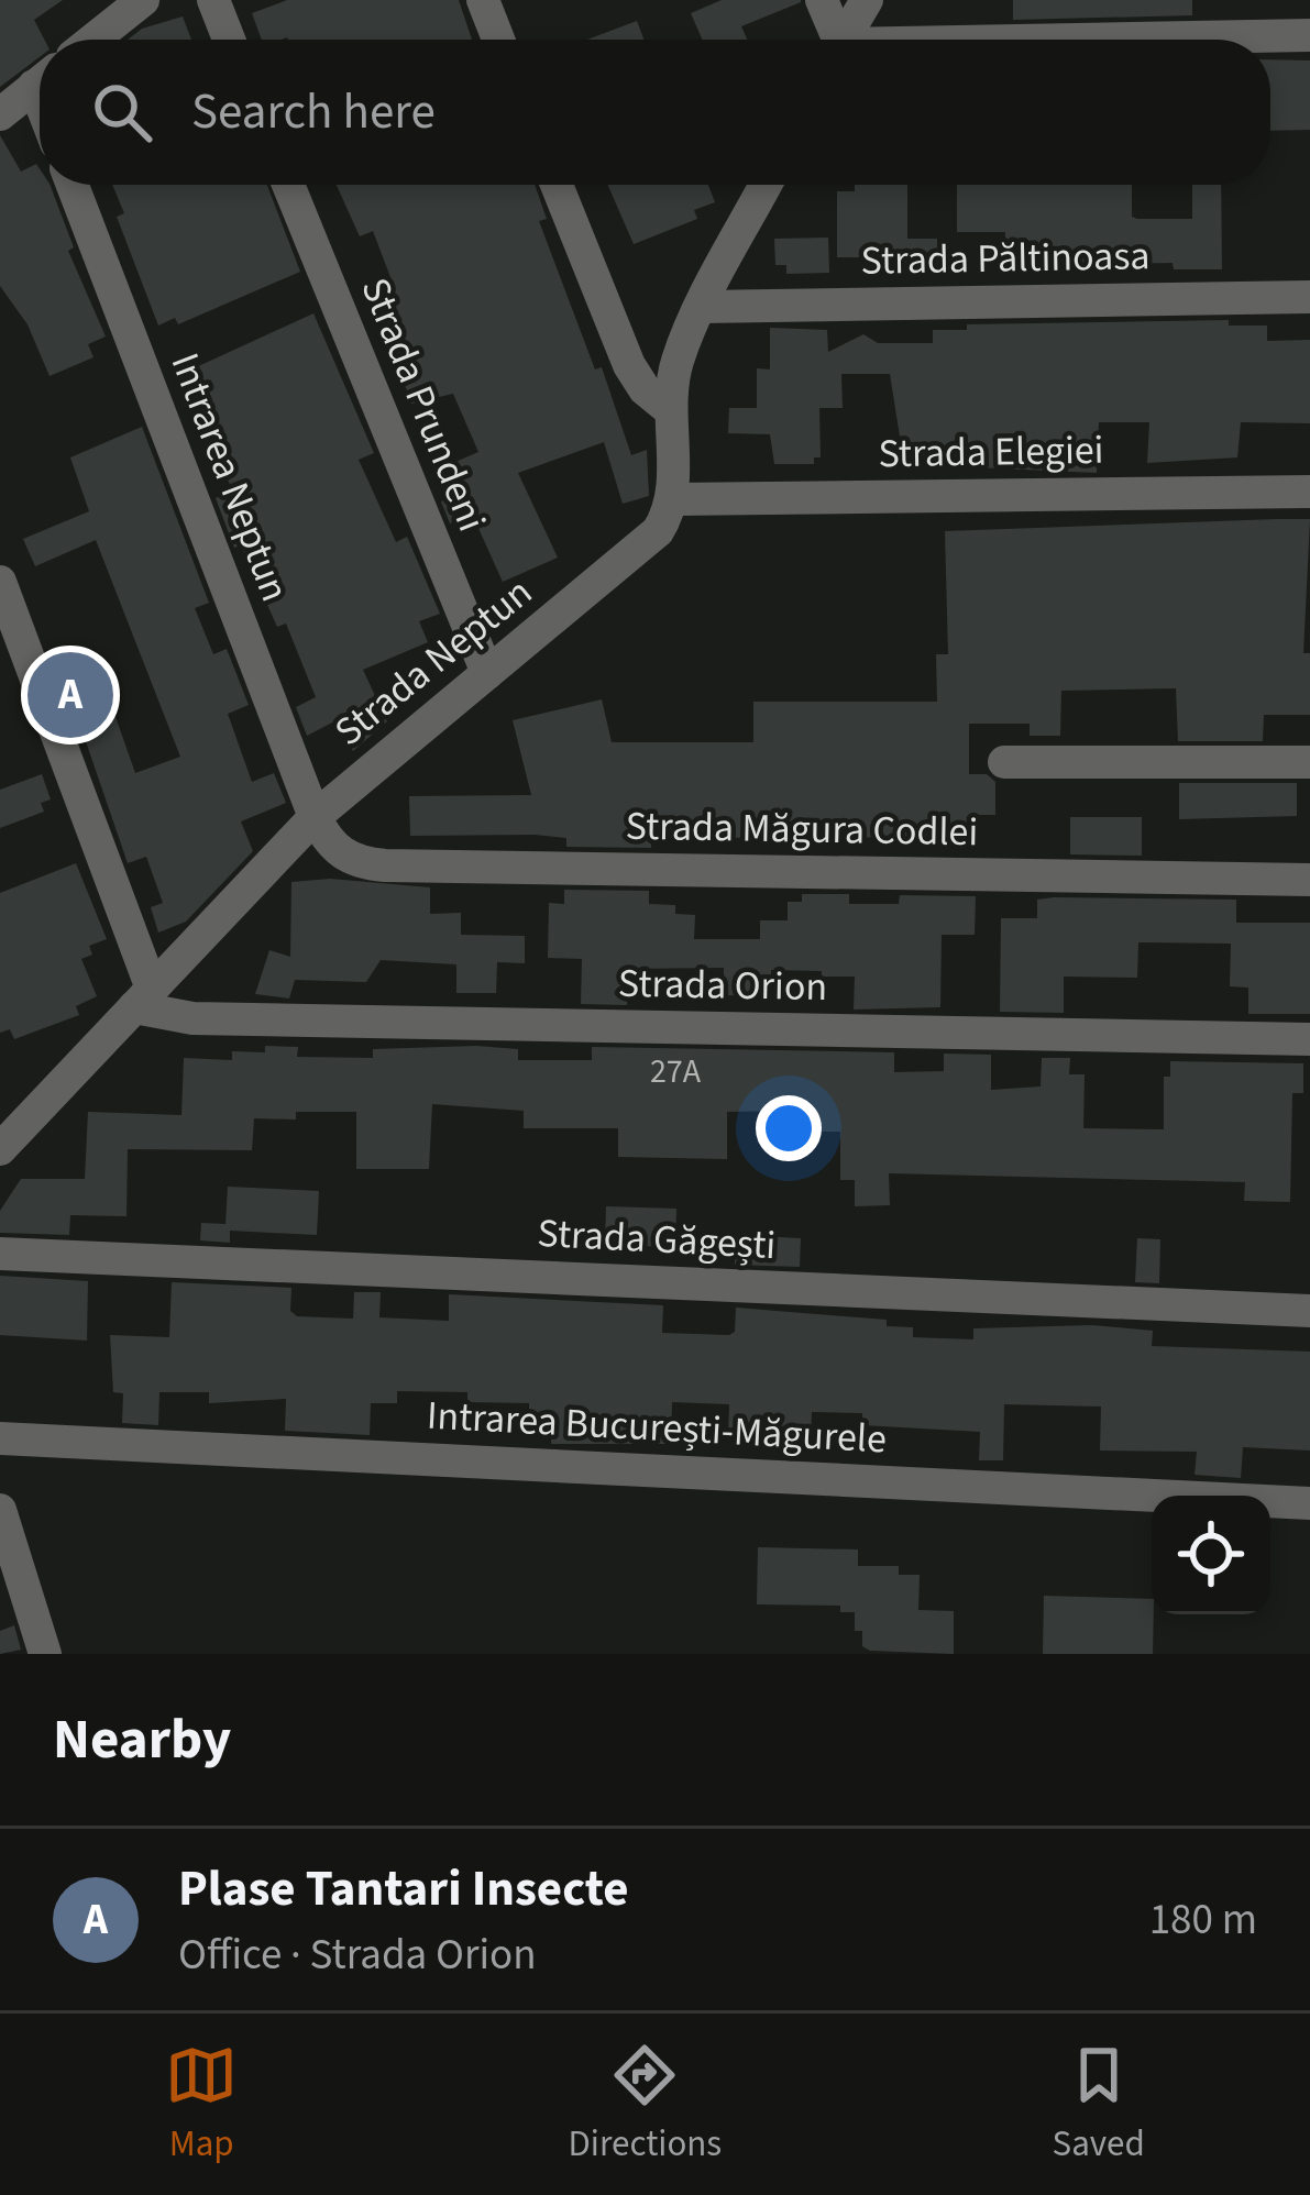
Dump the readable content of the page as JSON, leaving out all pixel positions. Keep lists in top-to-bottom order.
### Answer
{
  "streets": {
    "street": [
      "Strada Păltinoasa",
      "Strada Prundeni",
      "Strada Elegiei",
      "Intrarea Neptun",
      "Strada Neptun",
      "Strada Măgura Codlei",
      "Strada Orion",
      "Strada Găgești",
      "Intrarea București-Măgurele"
    ]
  },
  "crossings": [
    ["Strada Prundeni", "Strada Neptun"],
    ["Strada Elegiei", "Strada Neptun"],
    ["Intrarea Neptun", "Strada Neptun"],
    ["Intrarea Neptun", "Strada Măgura Codlei"],
    ["Strada Neptun", "Strada Măgura Codlei"],
    ["Strada Neptun", "Strada Orion"]
  ],
  "house_numbers": ["27A"],
  "page": {
    "search": "Search here",
    "pins": "A",
    "heading": "Nearby",
    "list": [
      {
        "mark": "A",
        "name": "Plase Tantari Insecte",
        "note": "Office · Strada Orion",
        "value": "180 m"
      }
    ],
    "nav": ["Map", "Directions", "Saved"]
  }
}
